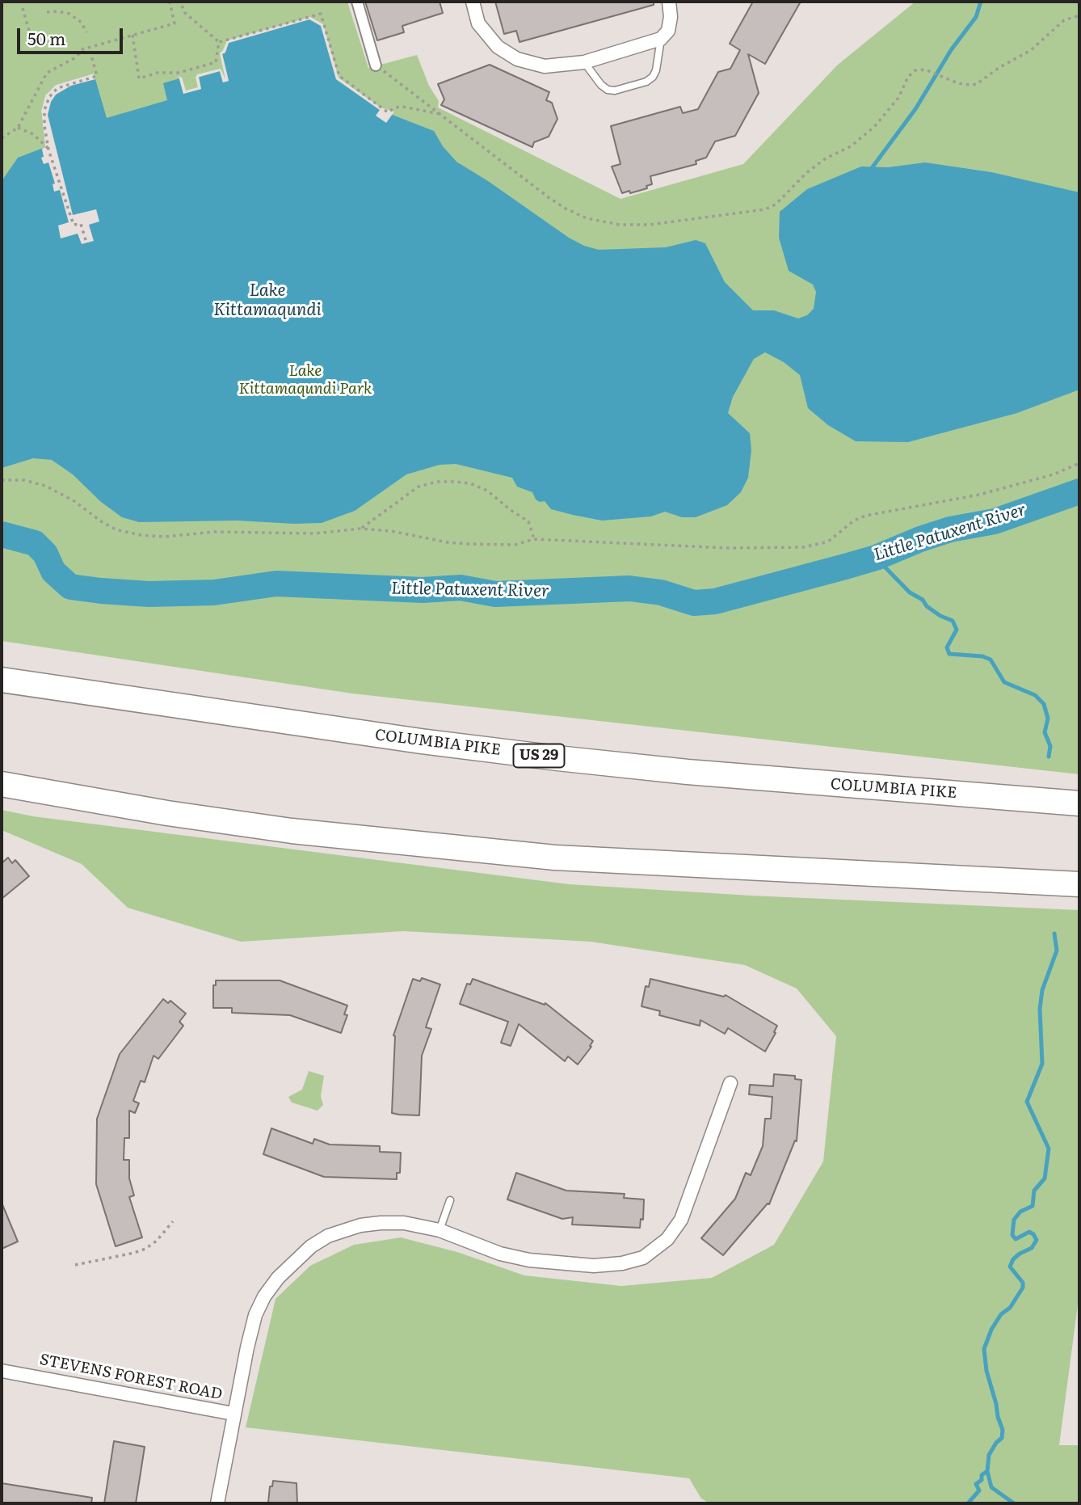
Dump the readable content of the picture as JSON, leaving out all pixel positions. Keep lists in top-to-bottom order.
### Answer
{
  "streets": {
    "highway": ["COLUMBIA PIKE", "US 29"],
    "street": ["STEVENS FOREST ROAD"]
  },
  "water": ["Lake Kittamaqundi", "Little Patuxent River"],
  "parks": ["Lake Kittamaqundi Park"],
  "scale_bar": "50 m"
}
